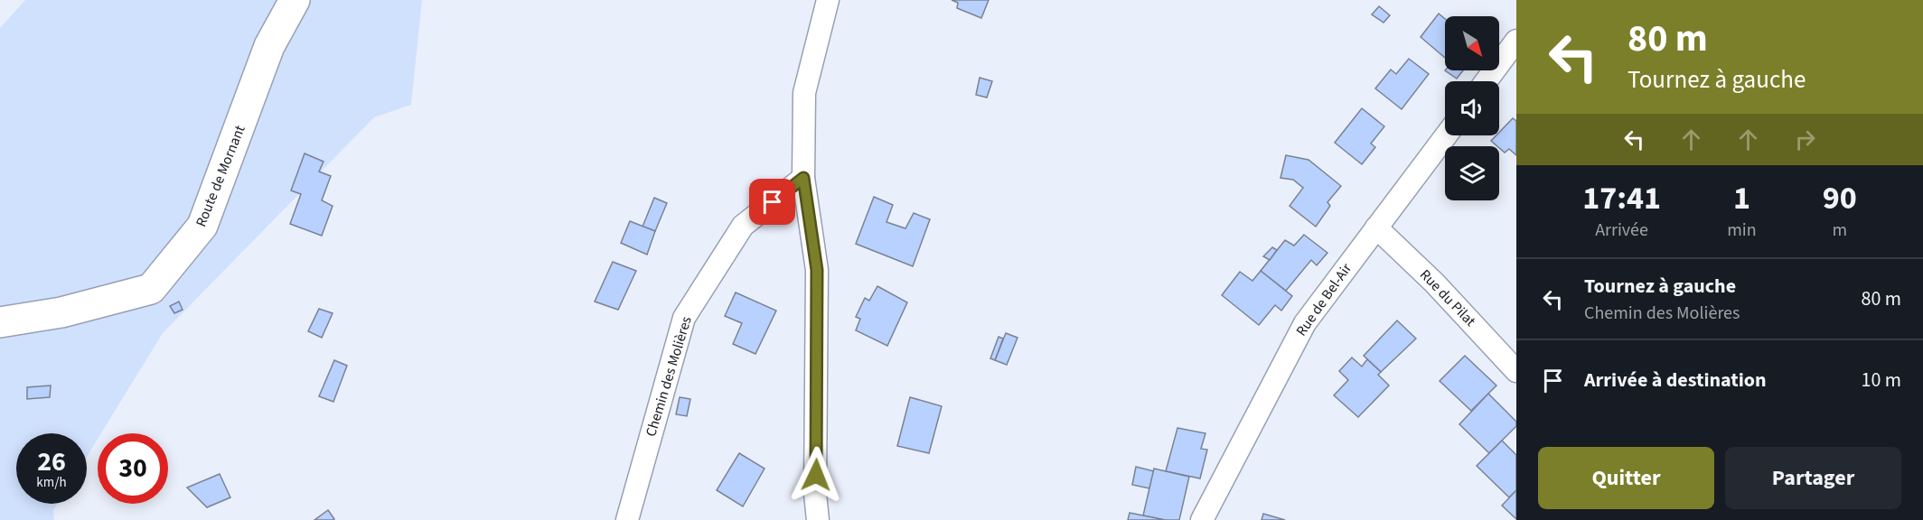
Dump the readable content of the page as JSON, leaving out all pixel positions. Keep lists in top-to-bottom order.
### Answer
{
  "streets": {
    "main road": ["Route de Mornant"],
    "street": ["Rue du Pilat", "Rue de Bel-Air", "Chemin des Molières"]
  },
  "crossings": [
    ["Rue du Pilat", "Rue de Bel-Air"]
  ],
  "north": "bottom right",
  "page": {
    "turn": ["80 m", "Tournez à gauche"],
    "eta": [
      "17:41",
      "Arrivée",
      "1",
      "min",
      "90",
      "m"
    ],
    "list": [
      {
        "name": "Tournez à gauche",
        "note": "Chemin des Molières",
        "value": "80 m"
      },
      {
        "name": "Arrivée à destination",
        "value": "10 m"
      }
    ],
    "speed": "26 km/h",
    "limit": "30",
    "buttons": ["Quitter", "Partager"]
  }
}
